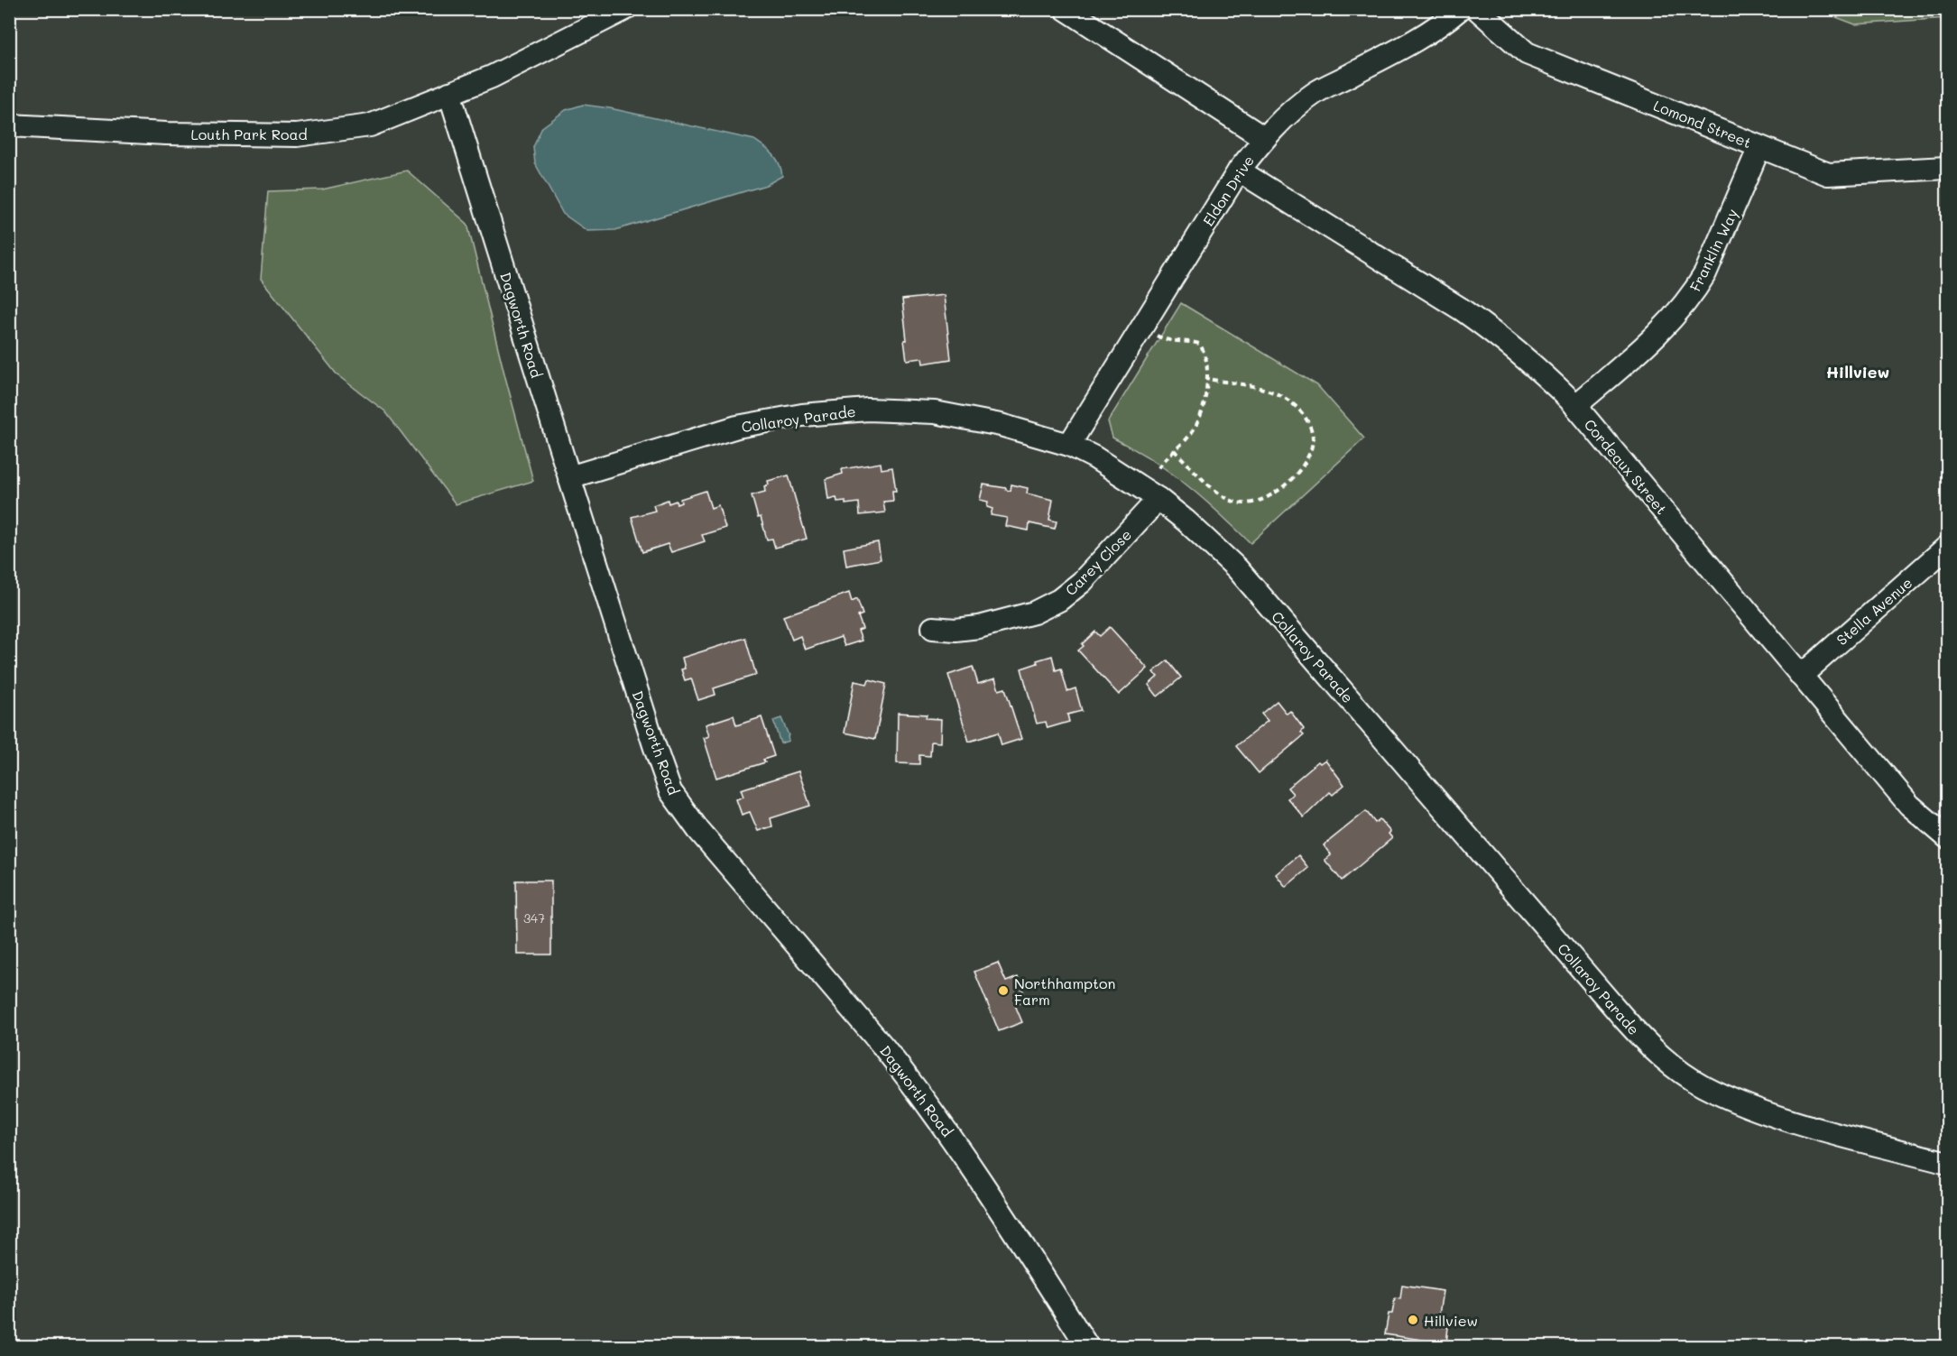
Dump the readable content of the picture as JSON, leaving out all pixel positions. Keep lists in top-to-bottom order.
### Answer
{
  "streets": {
    "street": [
      "Lomond Street",
      "Louth Park Road",
      "Eldon Drive",
      "Franklin Way",
      "Dagworth Road",
      "Collaroy Parade",
      "Cordeaux Street",
      "Carey Close",
      "Stella Avenue"
    ]
  },
  "crossings": [
    ["Lomond Street", "Franklin Way"],
    ["Louth Park Road", "Dagworth Road"],
    ["Eldon Drive", "Collaroy Parade"],
    ["Eldon Drive", "Cordeaux Street"],
    ["Franklin Way", "Cordeaux Street"],
    ["Dagworth Road", "Collaroy Parade"],
    ["Collaroy Parade", "Carey Close"],
    ["Cordeaux Street", "Stella Avenue"]
  ],
  "districts": ["Hillview"],
  "places": ["Northhampton Farm", "Hillview"],
  "house_numbers": ["347"]
}
